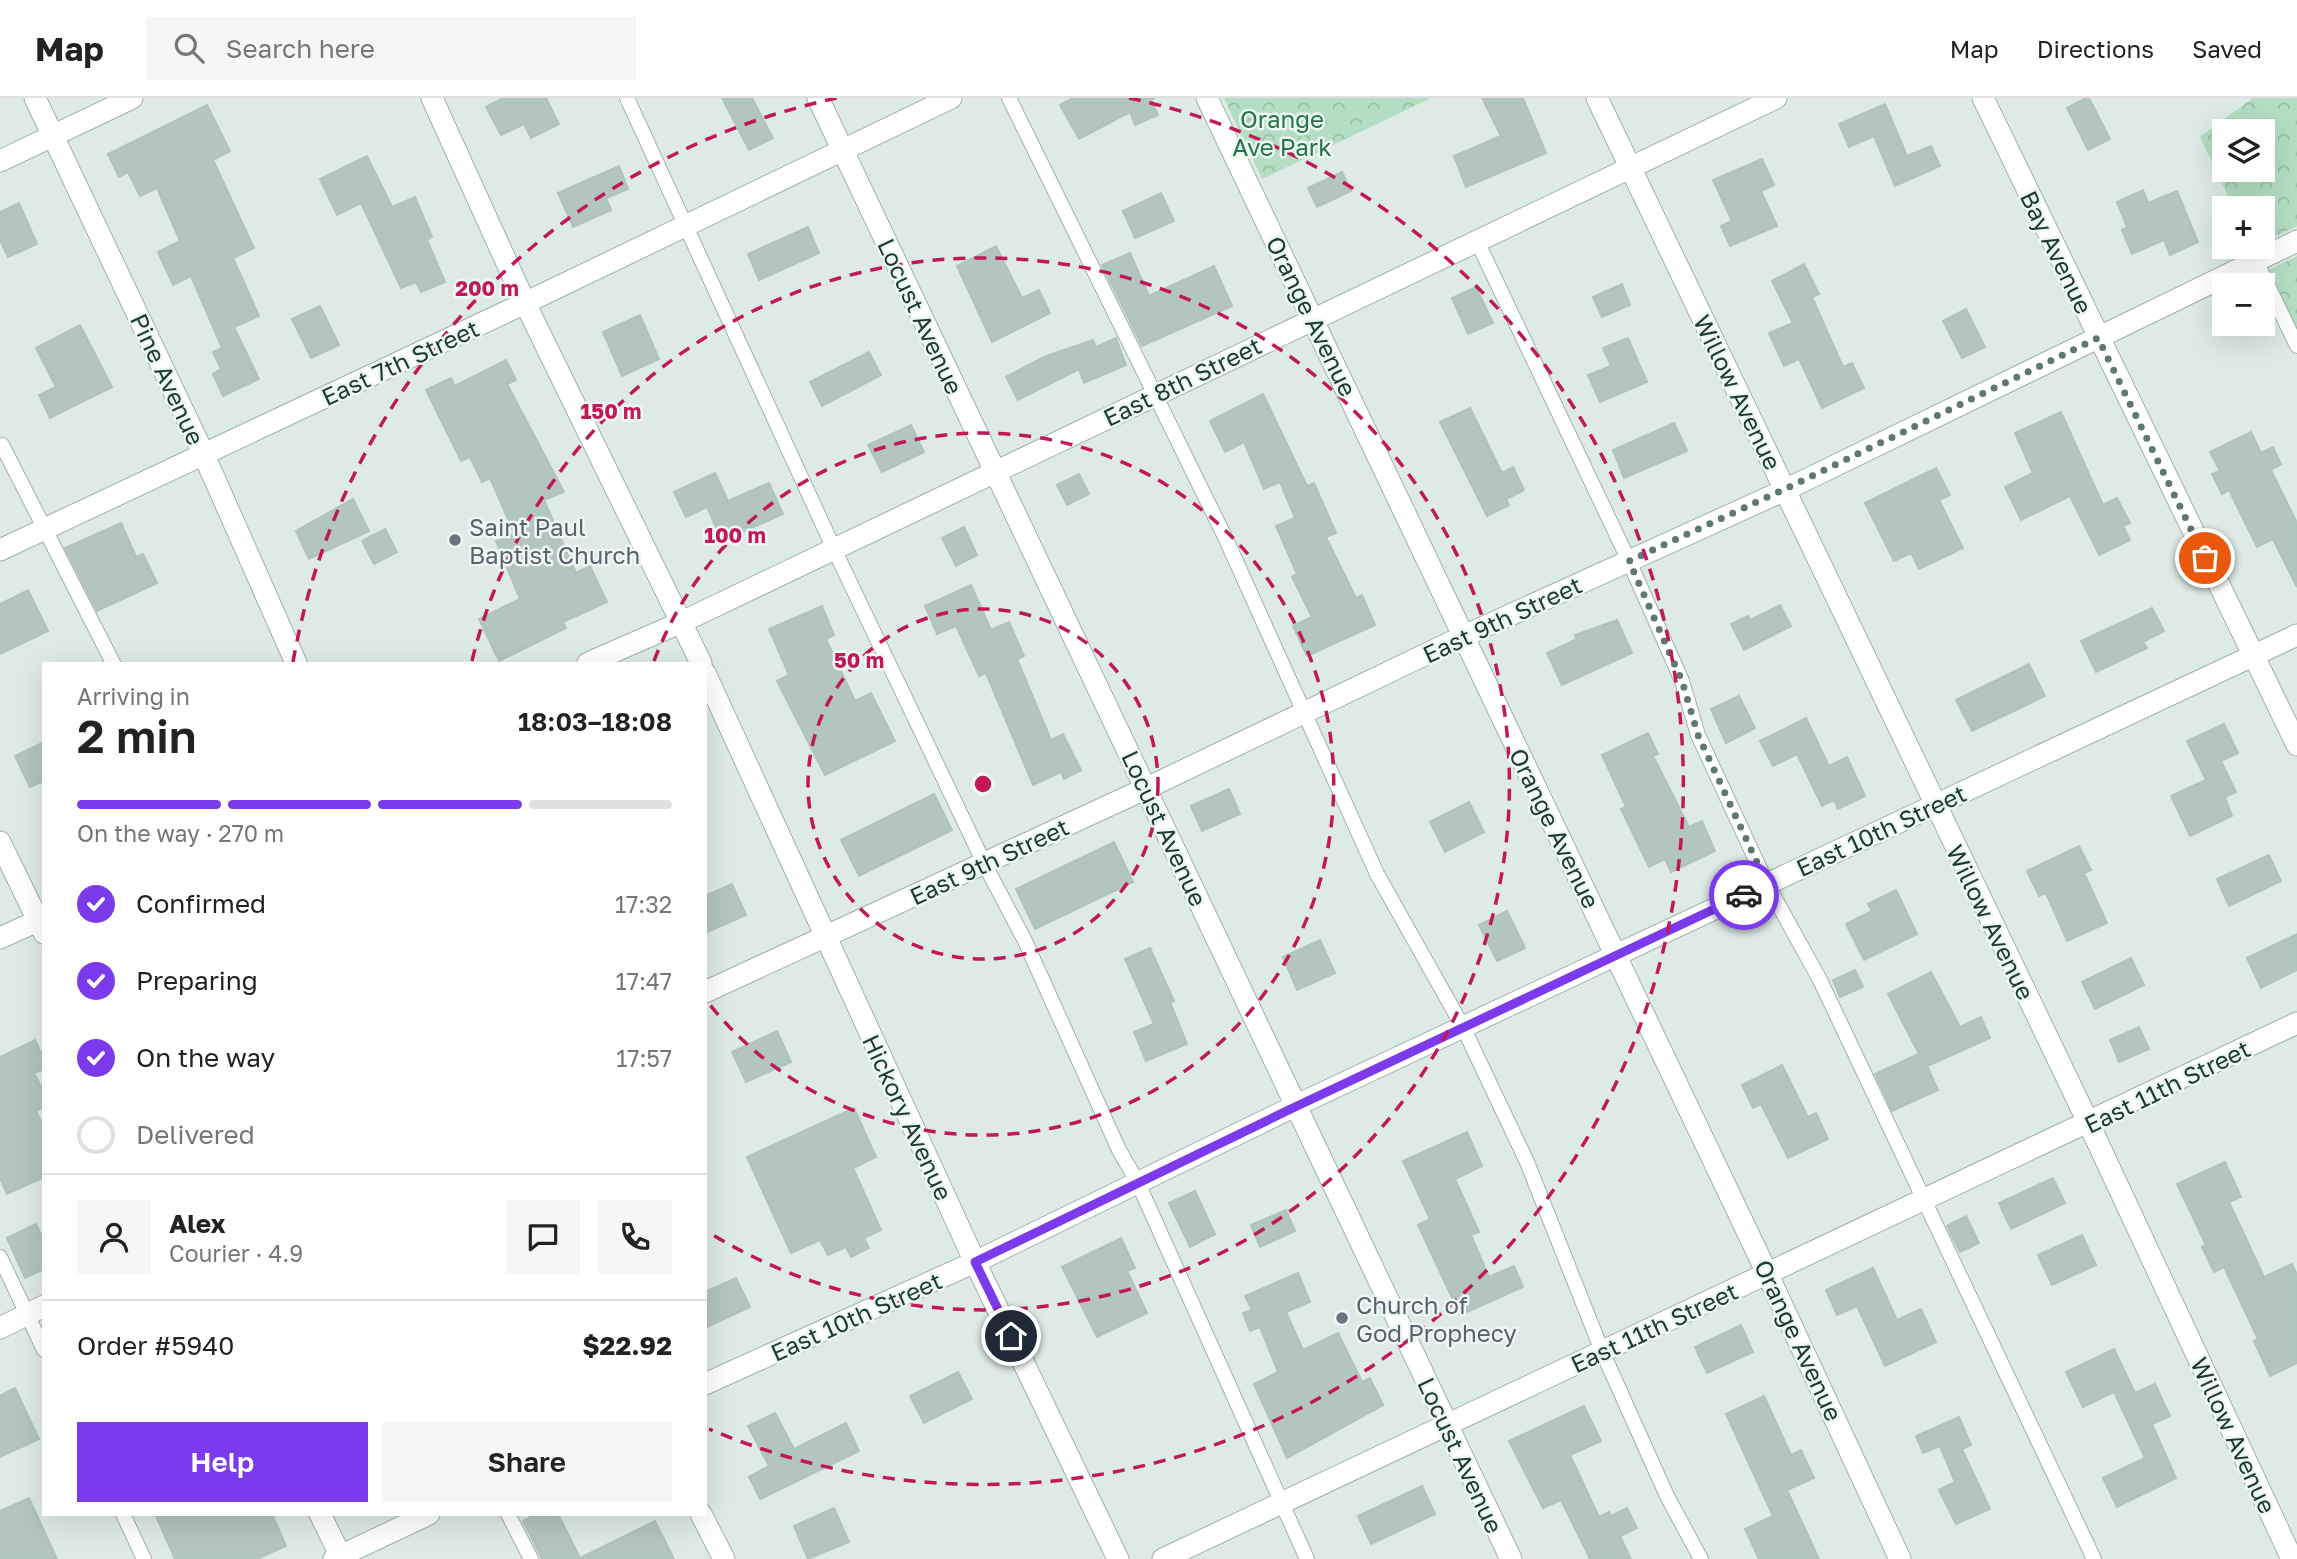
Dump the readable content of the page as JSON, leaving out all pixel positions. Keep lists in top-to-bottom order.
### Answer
{
  "streets": {
    "street": [
      "Bay Avenue",
      "Locust Avenue",
      "Orange Avenue",
      "East 7th Street",
      "Pine Avenue",
      "East 8th Street",
      "Willow Avenue",
      "East 9th Street",
      "East 10th Street",
      "East 11th Street",
      "Hickory Avenue"
    ]
  },
  "crossings": [
    ["Bay Avenue", "East 9th Street"],
    ["Bay Avenue", "East 10th Street"],
    ["Locust Avenue", "East 7th Street"],
    ["Locust Avenue", "East 8th Street"],
    ["Locust Avenue", "East 9th Street"],
    ["Locust Avenue", "East 10th Street"],
    ["Locust Avenue", "East 11th Street"],
    ["Orange Avenue", "East 8th Street"],
    ["Orange Avenue", "East 9th Street"],
    ["Orange Avenue", "East 10th Street"],
    ["Orange Avenue", "East 11th Street"],
    ["East 7th Street", "Pine Avenue"],
    ["East 8th Street", "Willow Avenue"],
    ["Willow Avenue", "East 9th Street"],
    ["Willow Avenue", "East 10th Street"],
    ["Willow Avenue", "East 11th Street"],
    ["East 9th Street", "Hickory Avenue"],
    ["East 10th Street", "Hickory Avenue"]
  ],
  "parks": ["Orange Ave Park"],
  "places": ["Saint Paul Baptist Church", "Church of God Prophecy"],
  "page": {
    "header": "Map",
    "search": "Search here",
    "nav": ["Map", "Directions", "Saved"],
    "map_buttons": ["+", "−"],
    "heading": ["2 min", "Arriving in", "18:03–18:08"],
    "panel": [
      "Alex",
      "Courier · 4.9",
      "Order #5940",
      "$22.92"
    ],
    "bar": "On the way · 270 m",
    "list": [
      ["Confirmed", "17:32"],
      ["Preparing", "17:47"],
      ["On the way", "17:57"],
      "Delivered"
    ],
    "buttons": ["Help", "Share"]
  },
  "rings": [
    "200 m",
    "150 m",
    "100 m",
    "50 m"
  ]
}
